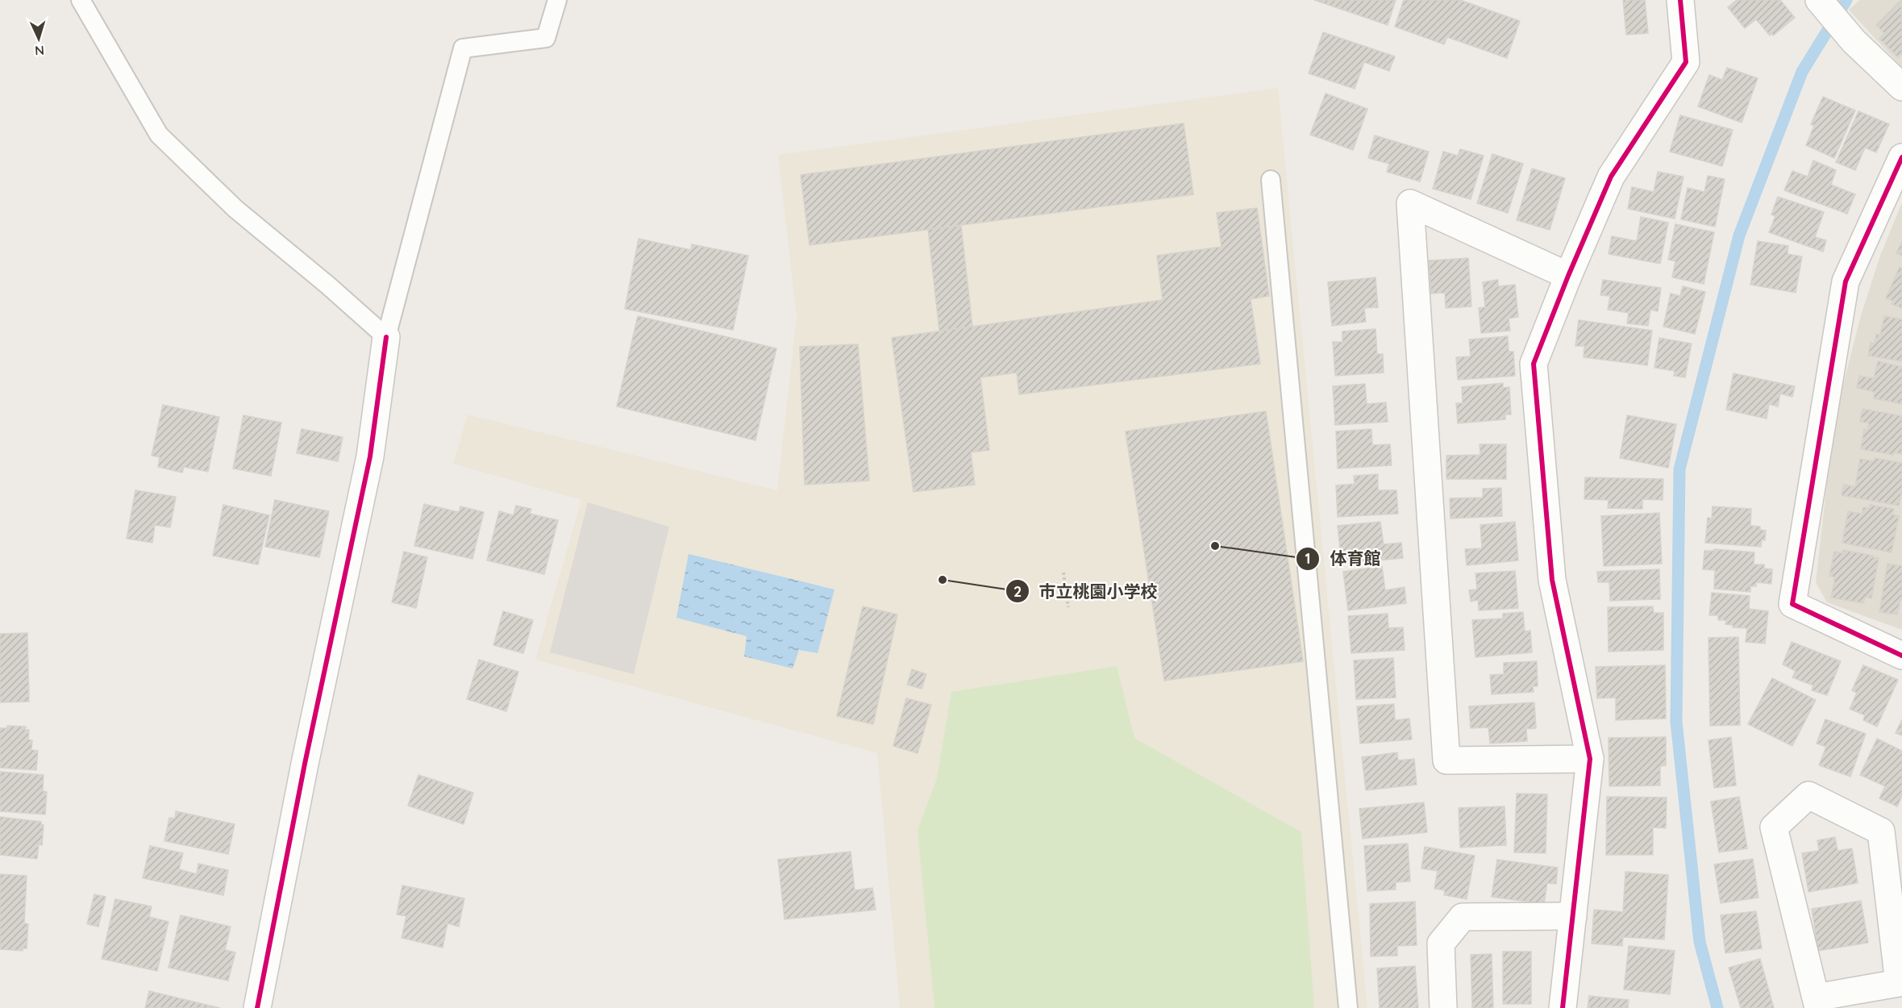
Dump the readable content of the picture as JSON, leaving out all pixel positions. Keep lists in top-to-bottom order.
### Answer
{
  "places": ["体育館", "市立桃園小学校"],
  "north": "bottom"
}
